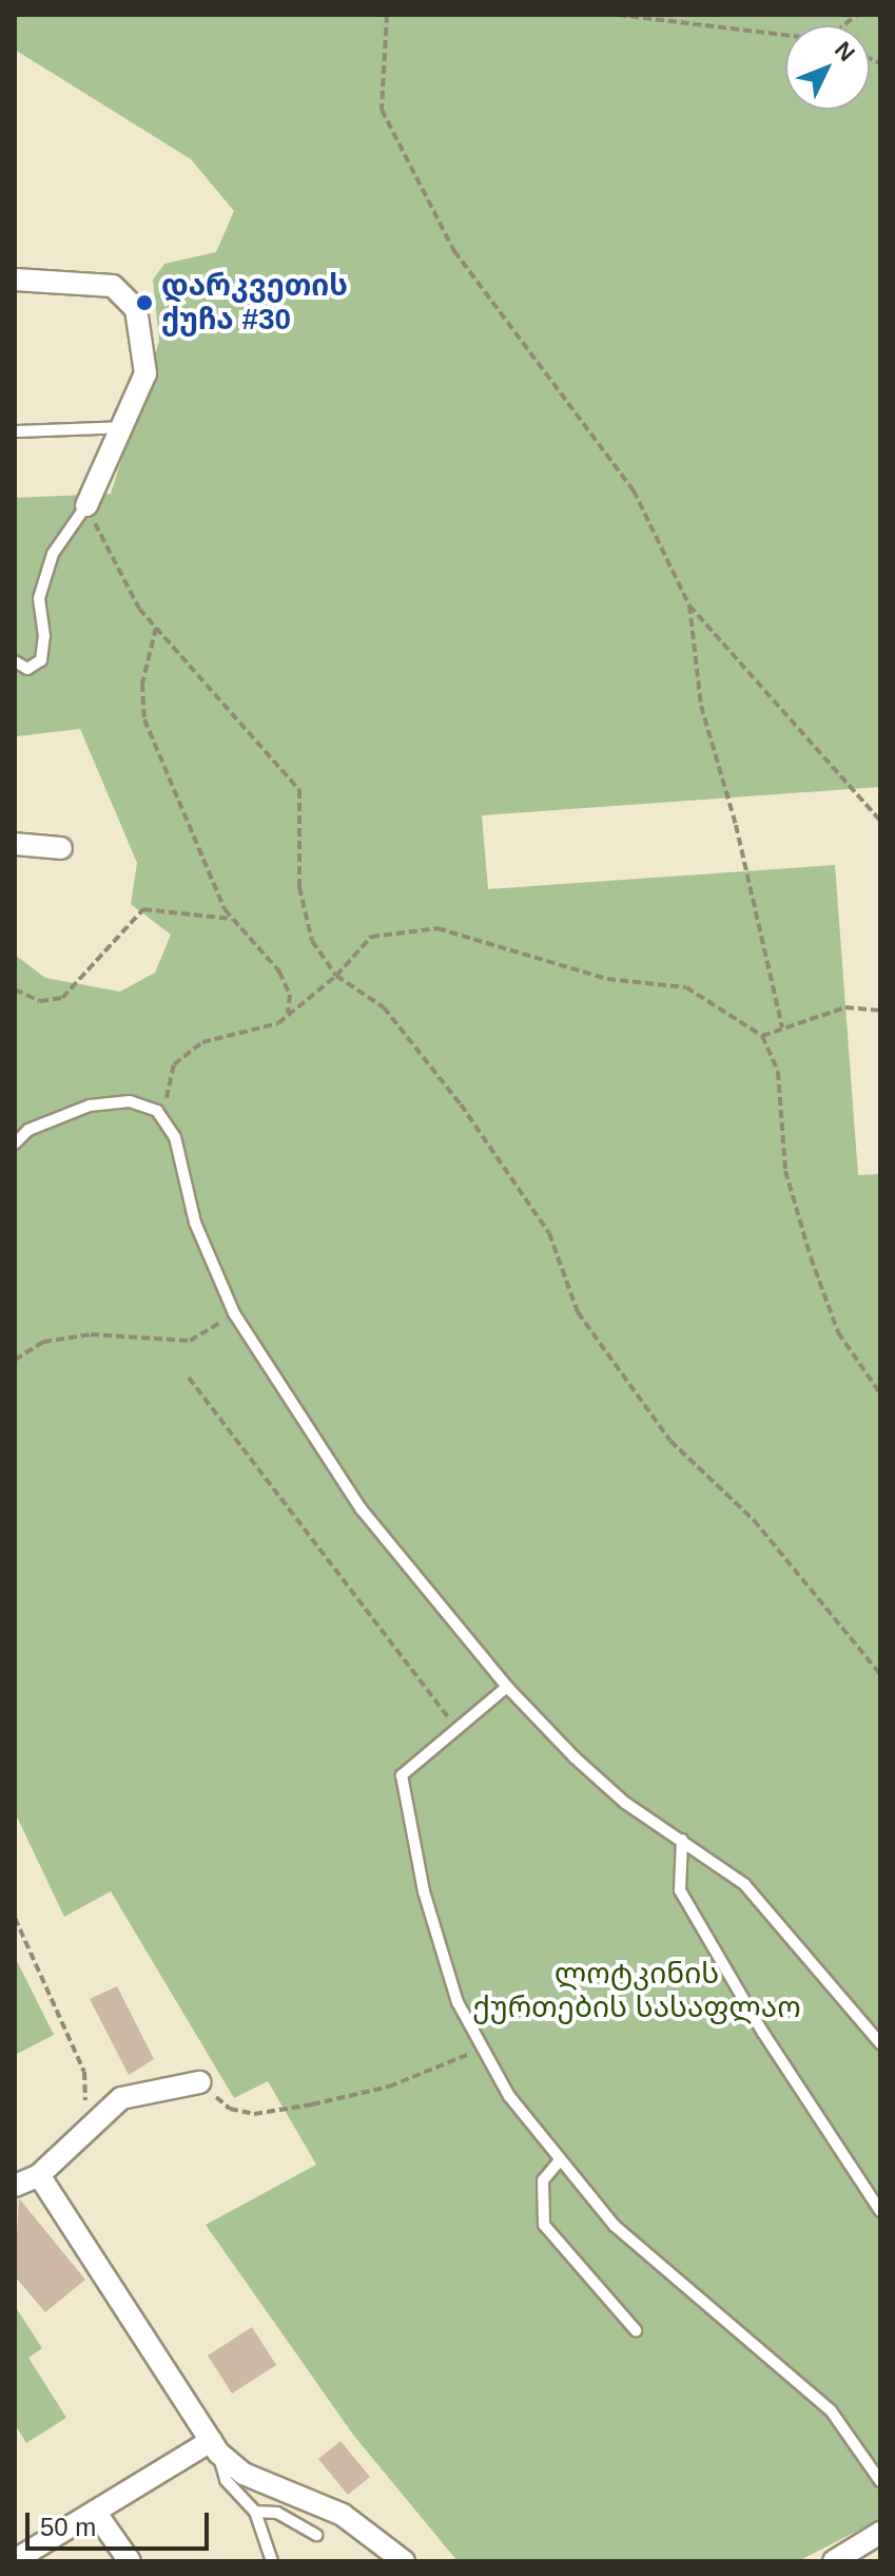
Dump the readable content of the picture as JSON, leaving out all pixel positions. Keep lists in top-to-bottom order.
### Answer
{
  "parks": ["ლოტკინის ქურთების სასაფლაო"],
  "places": ["დარკვეთის ქუჩა #30"],
  "scale_bar": "50 m",
  "north": "top right"
}
